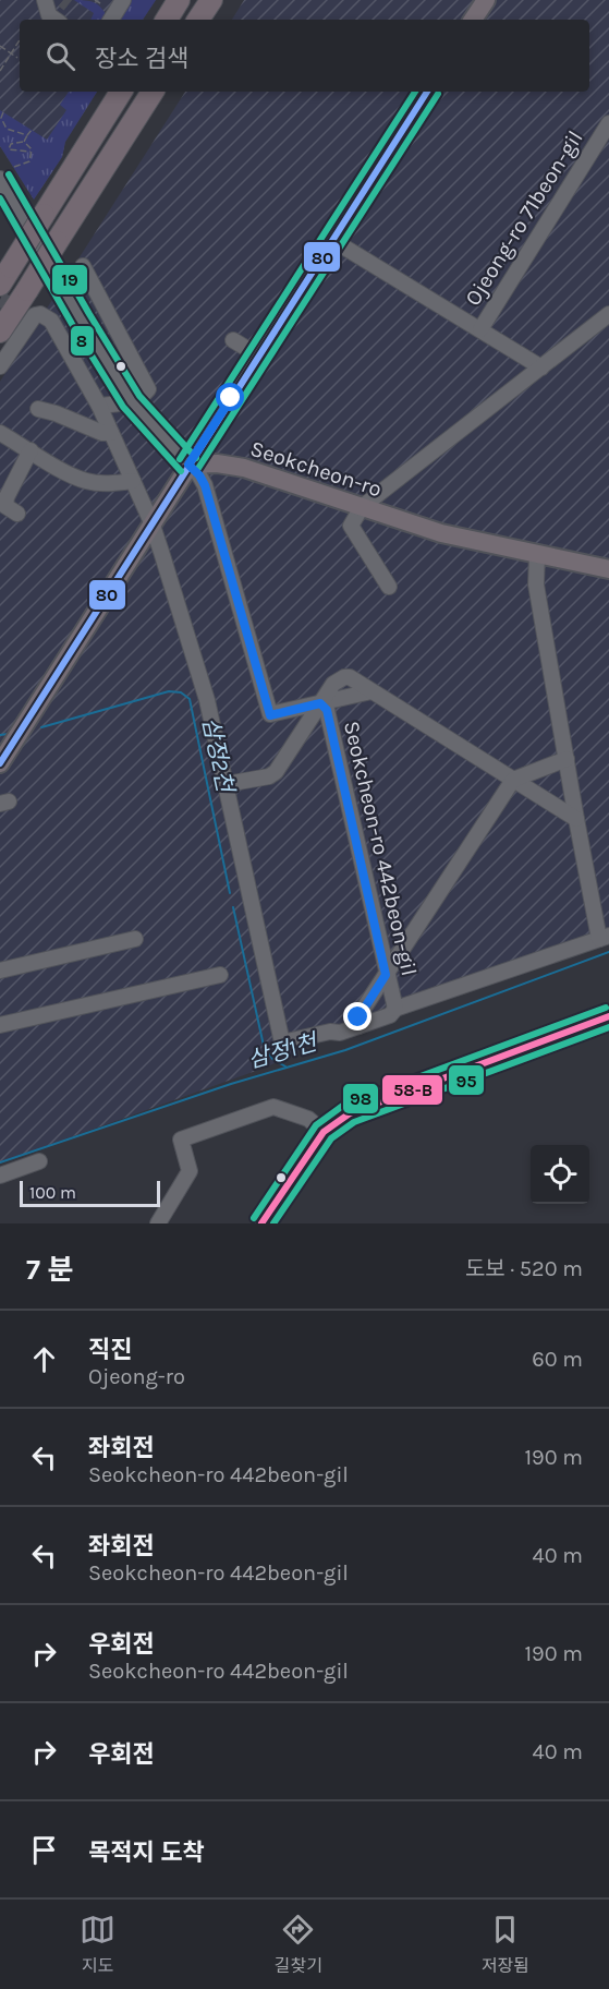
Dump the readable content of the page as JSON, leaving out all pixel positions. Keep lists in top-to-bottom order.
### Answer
{
  "streets": {
    "main road": ["Seokcheon-ro"],
    "street": ["Ojeong-ro 71beon-gil", "Seokcheon-ro 442beon-gil"]
  },
  "crossings": [
    ["Seokcheon-ro", "Seokcheon-ro 442beon-gil"]
  ],
  "water": ["삼정2천", "삼정1천"],
  "lines": [
    "transit line 80",
    "transit line 19",
    "transit line 8",
    "transit line 98",
    "transit line 58-B",
    "transit line 95"
  ],
  "scale_bar": "100 m",
  "page": {
    "search": "장소 검색",
    "scale": "100 m",
    "heading": ["7 분", "도보 · 520 m"],
    "list": [
      ["직진", "Ojeong-ro", "60 m"],
      ["좌회전", "Seokcheon-ro 442beon-gil", "190 m"],
      ["좌회전", "Seokcheon-ro 442beon-gil", "40 m"],
      ["우회전", "Seokcheon-ro 442beon-gil", "190 m"],
      ["우회전", "40 m"],
      "목적지 도착"
    ],
    "nav": ["지도", "길찾기", "저장됨"]
  }
}
